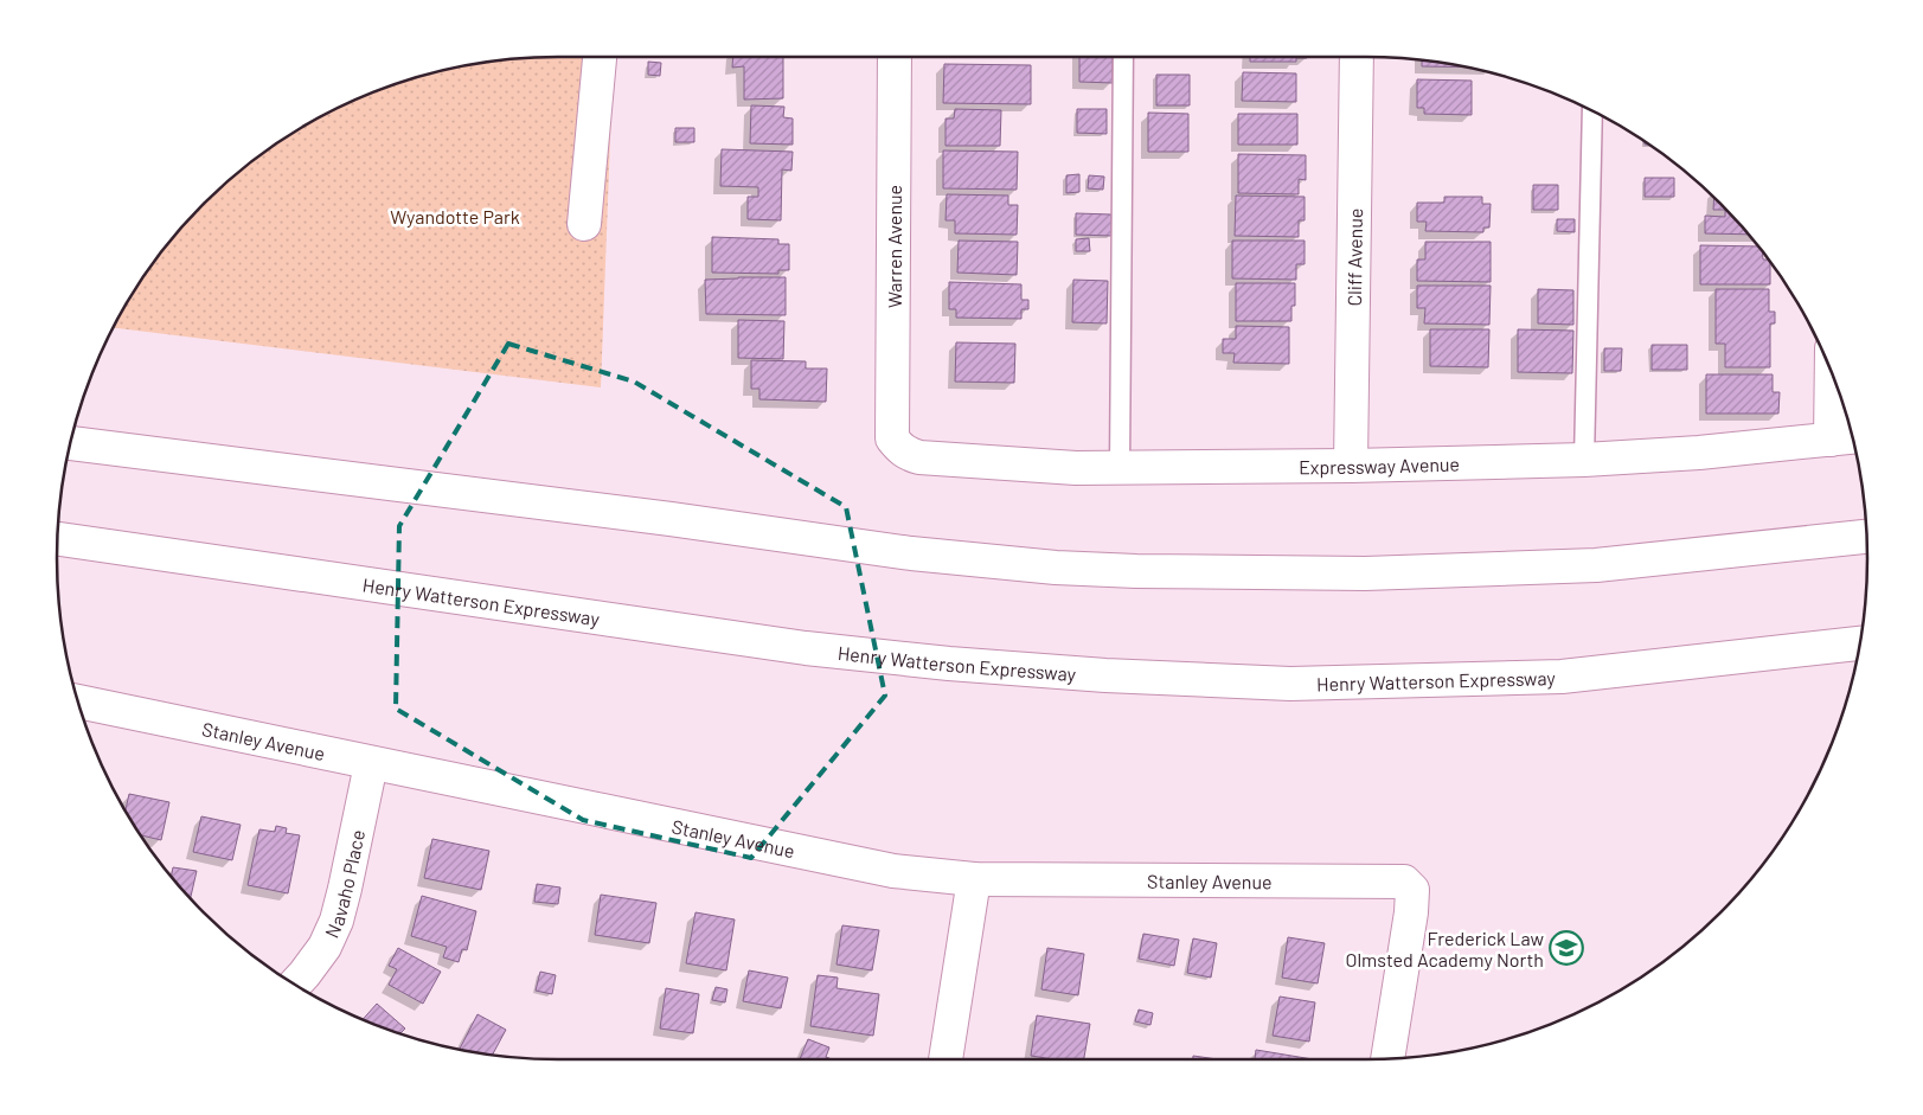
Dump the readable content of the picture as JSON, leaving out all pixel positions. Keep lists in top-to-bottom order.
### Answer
{
  "streets": {
    "main road": [
      "Warren Avenue",
      "Cliff Avenue",
      "Expressway Avenue",
      "Henry Watterson Expressway",
      "Stanley Avenue",
      "Navaho Place"
    ]
  },
  "crossings": [
    ["Warren Avenue", "Expressway Avenue"],
    ["Cliff Avenue", "Expressway Avenue"],
    ["Stanley Avenue", "Navaho Place"]
  ],
  "parks": ["Wyandotte Park"],
  "places": {
    "school or university": ["Frederick Law Olmsted Academy North"]
  }
}
